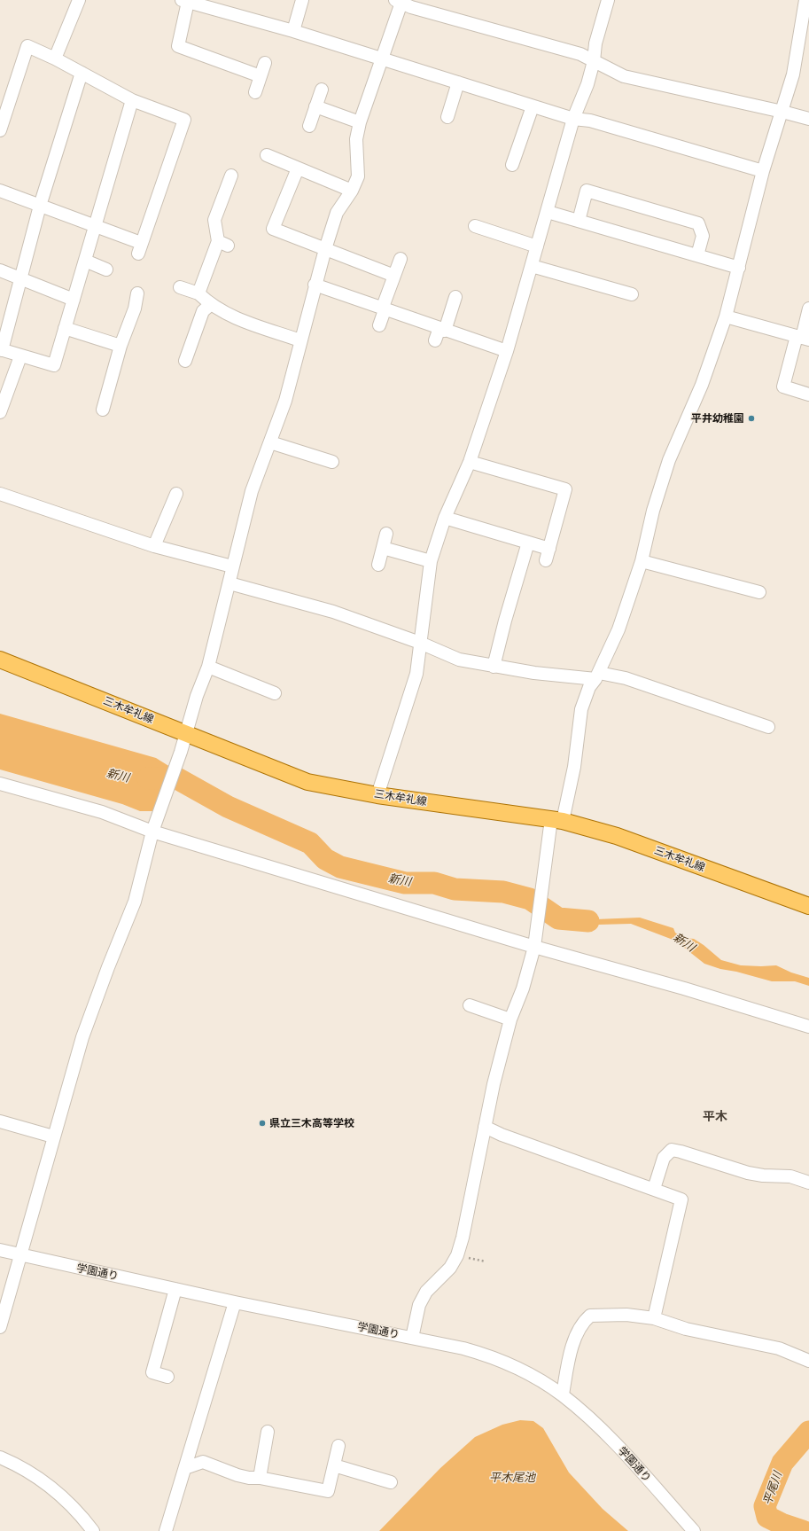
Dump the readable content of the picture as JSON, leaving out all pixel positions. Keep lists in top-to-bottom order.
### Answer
{
  "streets": {
    "main road": ["三木牟礼線"],
    "street": ["学園通り"]
  },
  "districts": ["平木"],
  "water": ["新川", "平木尾池", "平尾川"],
  "places": ["平井幼稚園", "県立三木高等学校"]
}
